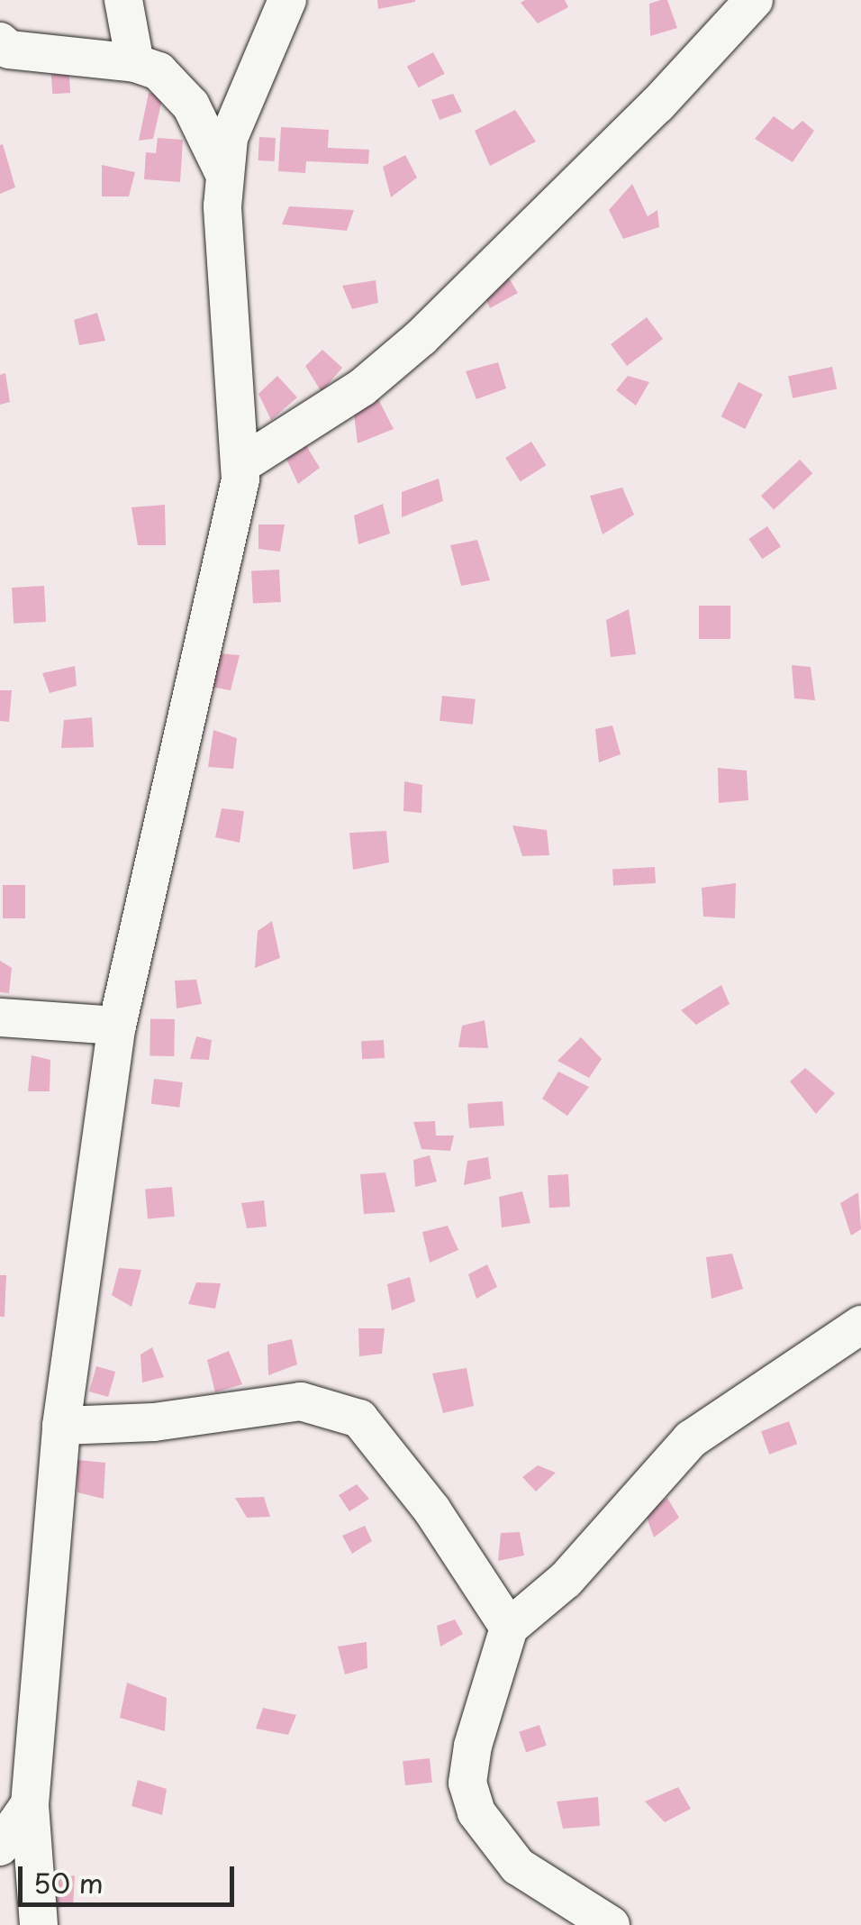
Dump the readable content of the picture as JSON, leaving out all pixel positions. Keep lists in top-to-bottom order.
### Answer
{
  "scale_bar": "50 m"
}
